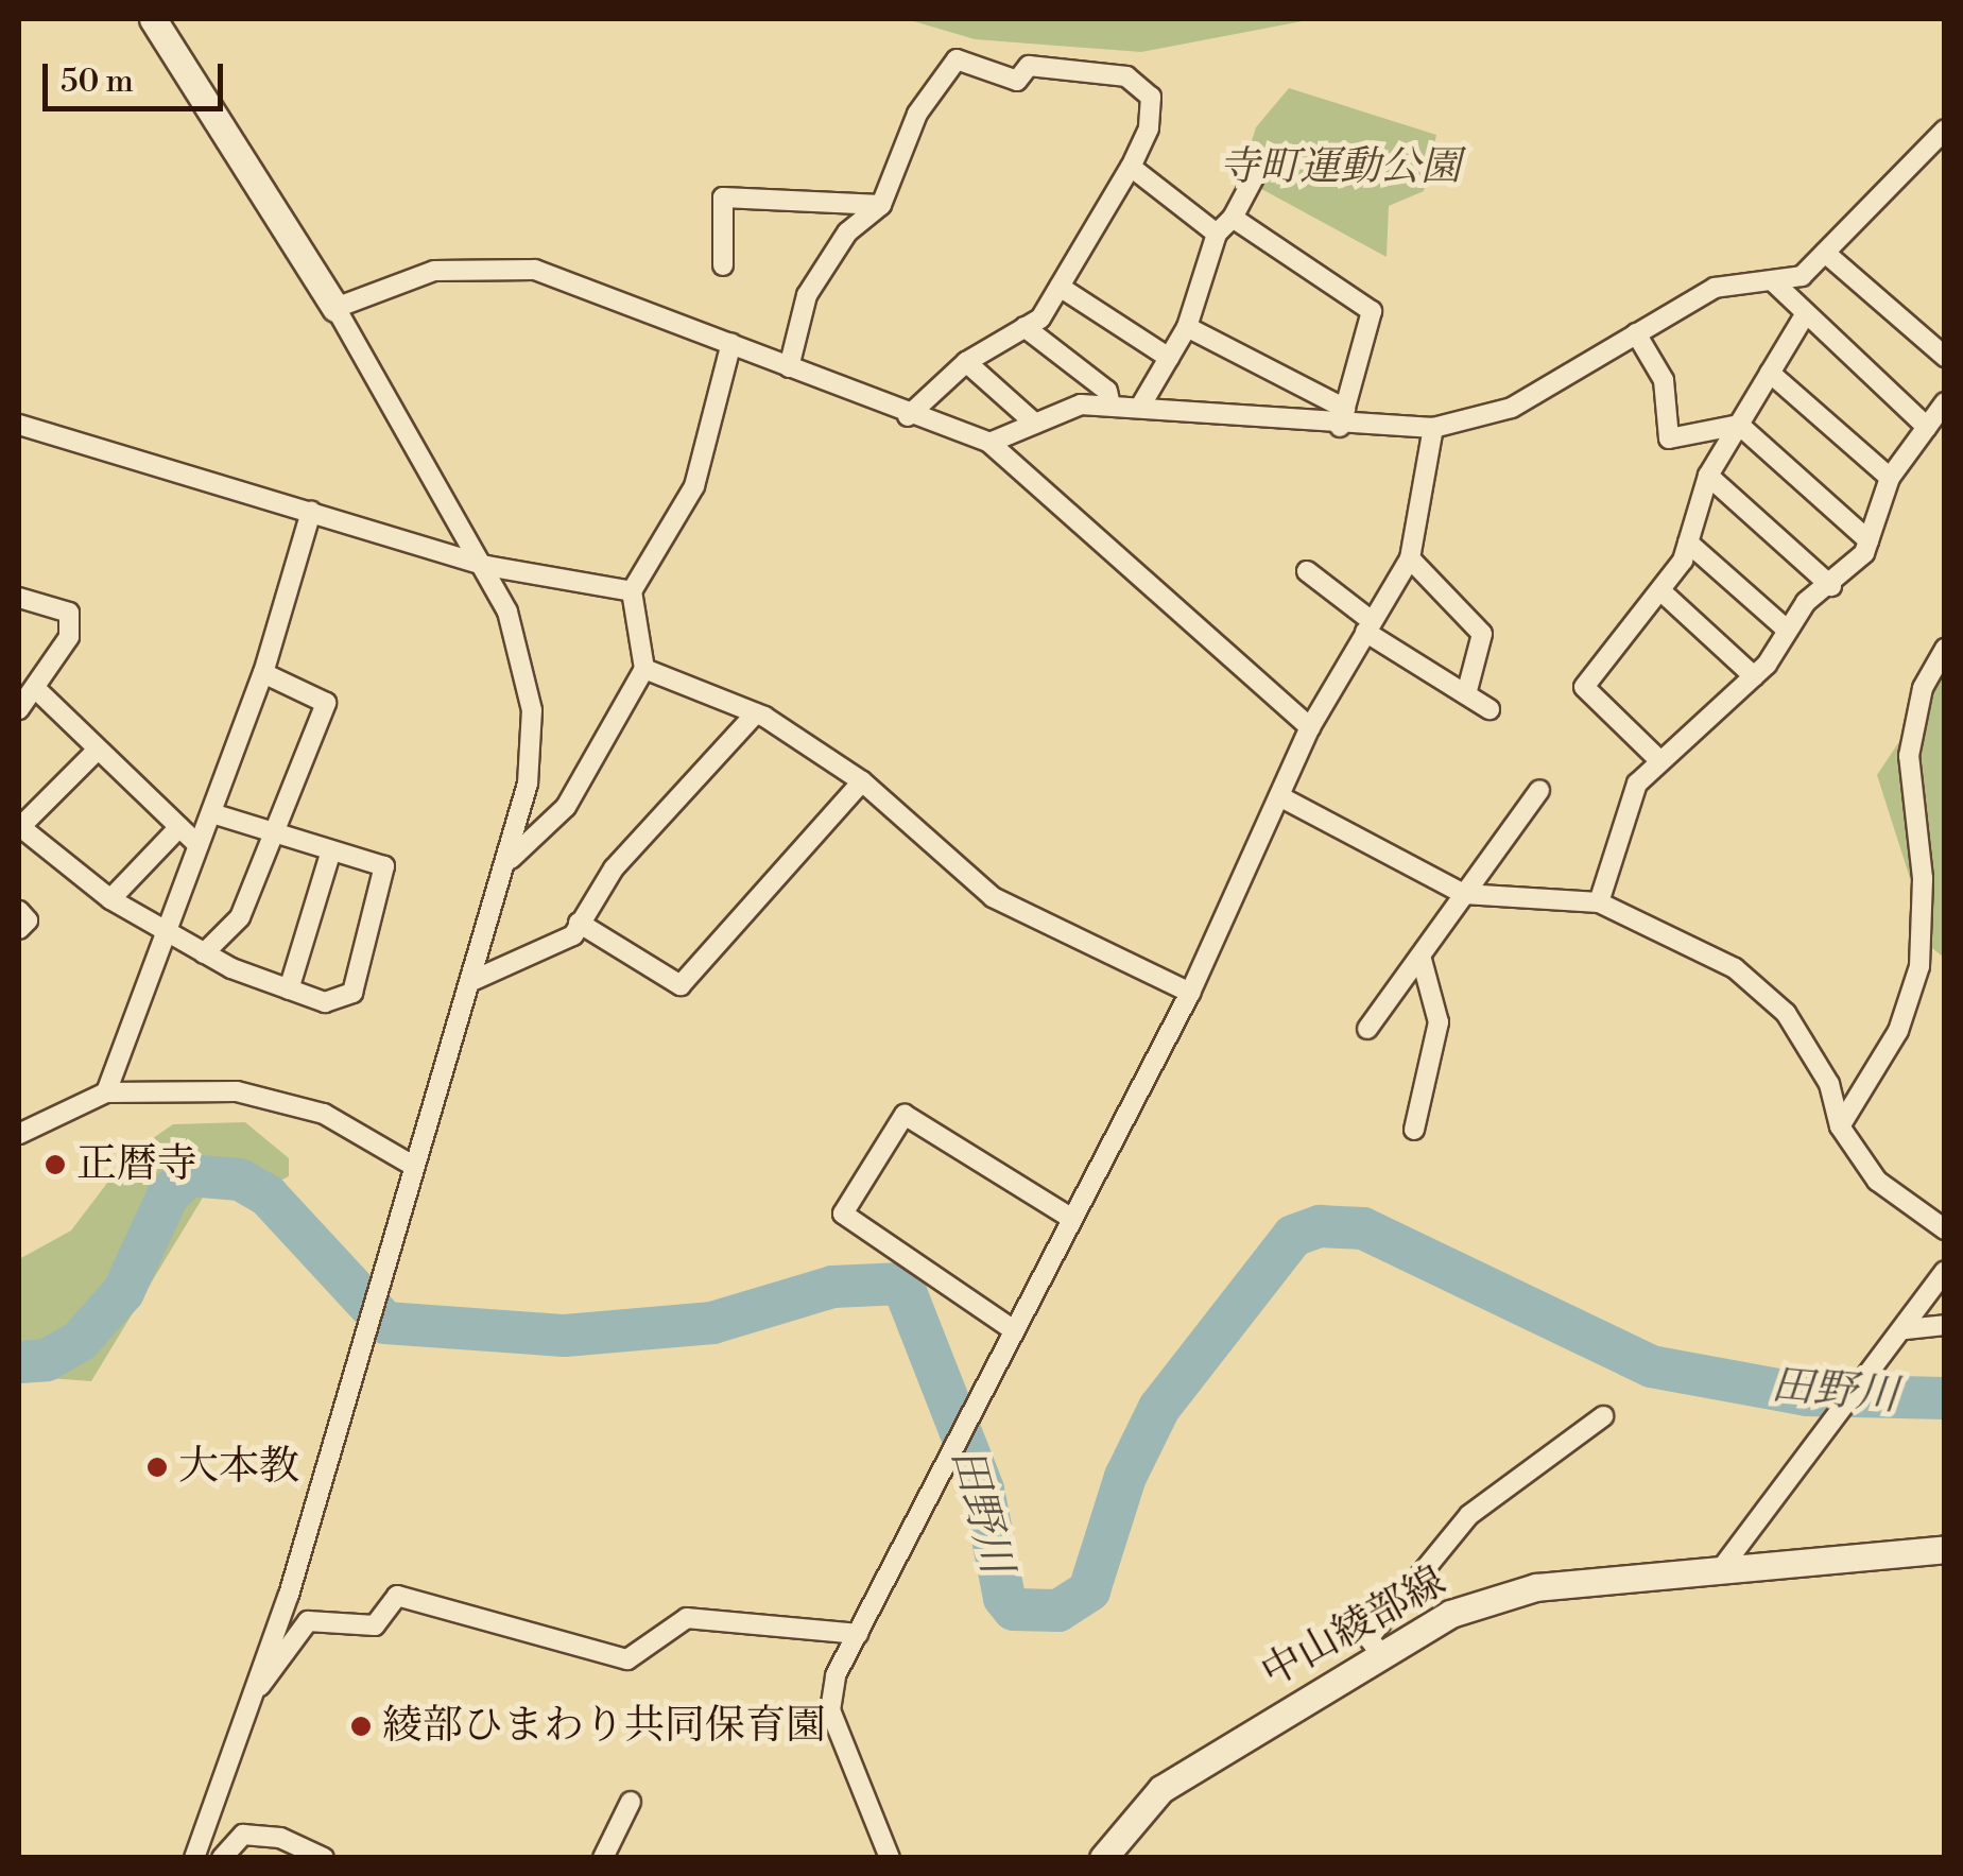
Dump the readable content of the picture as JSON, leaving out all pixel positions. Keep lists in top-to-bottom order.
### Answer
{
  "streets": {
    "main road": ["中山綾部線"]
  },
  "water": ["田野川"],
  "parks": ["寺町運動公園"],
  "places": ["正暦寺", "大本教", "綾部ひまわり共同保育園"],
  "scale_bar": "50 m"
}
